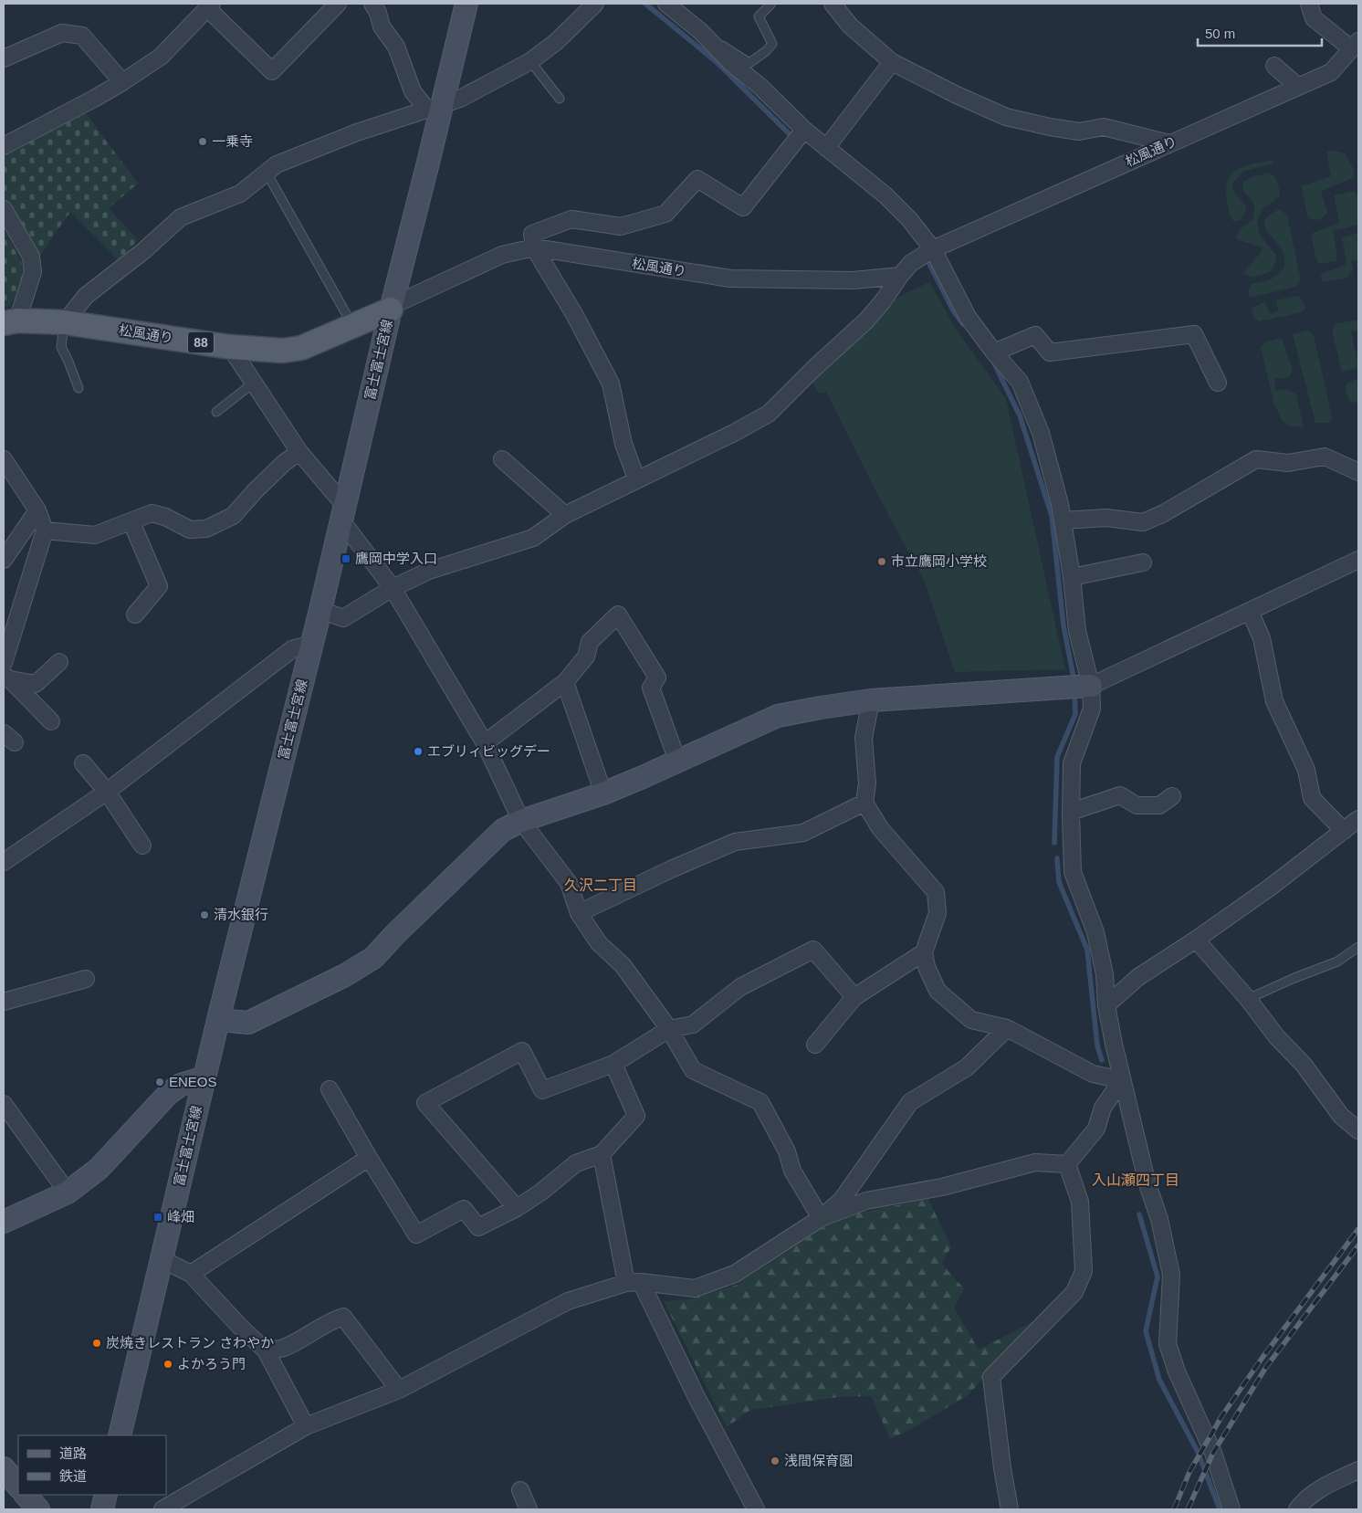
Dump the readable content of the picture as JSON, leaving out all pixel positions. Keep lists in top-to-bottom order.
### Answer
{
  "streets": {
    "main road": ["松風通り", "88", "富士富士宮線"]
  },
  "crossings": [
    ["松風通り", "富士富士宮線"]
  ],
  "districts": ["久沢二丁目", "入山瀬四丁目"],
  "places": {
    "other": [
      "一乗寺",
      "市立鷹岡小学校",
      "エブリィビッグデー",
      "清水銀行",
      "ENEOS",
      "炭焼きレストラン さわやか",
      "よかろう門",
      "浅間保育園"
    ],
    "transit": ["鷹岡中学入口", "峰畑"]
  },
  "legend": ["道路", "鉄道"],
  "scale_bar": "50 m"
}
